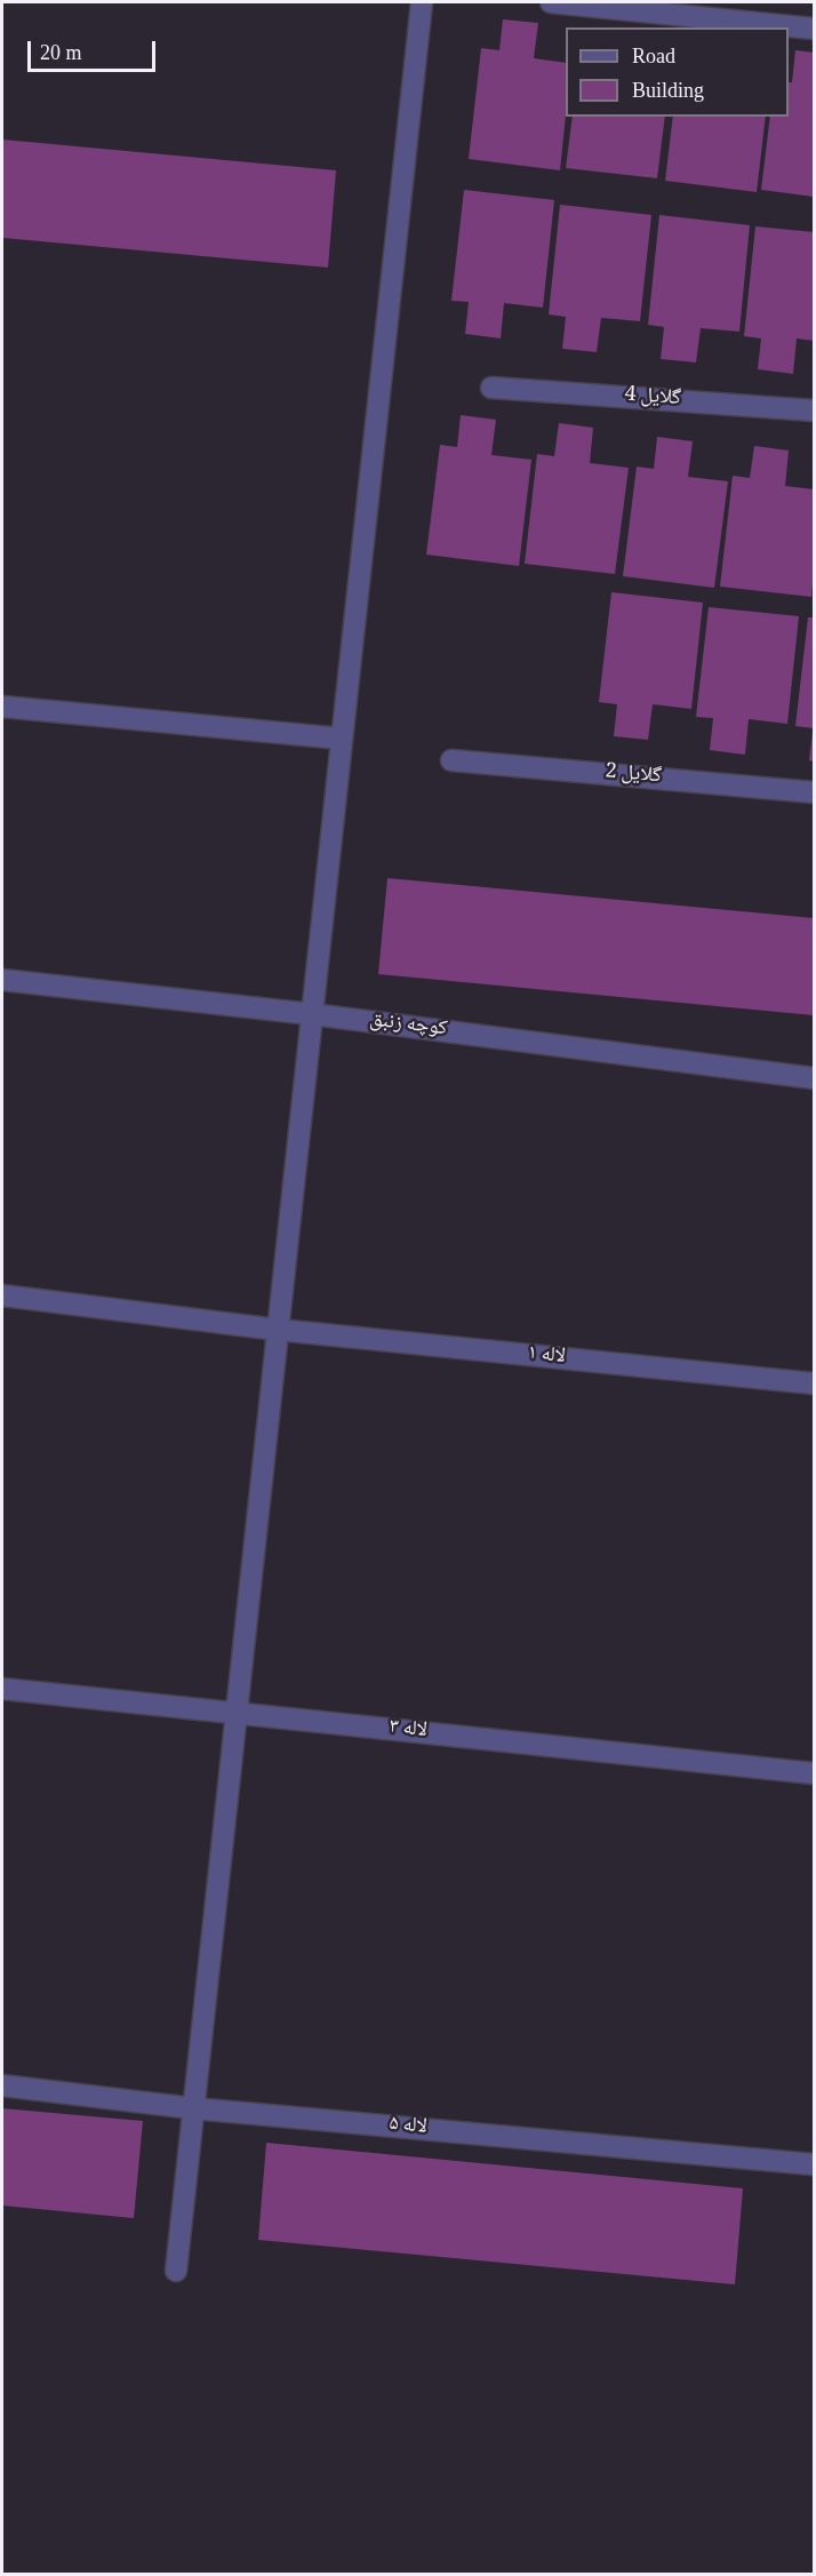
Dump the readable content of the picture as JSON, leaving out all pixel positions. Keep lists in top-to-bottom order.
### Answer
{
  "streets": {
    "street": [
      "گلایل 4",
      "گلایل 2",
      "کوچه زنبق",
      "لاله ۱",
      "لاله ۳",
      "لاله ۵"
    ]
  },
  "legend": ["Road", "Building"],
  "scale_bar": "20 m"
}
